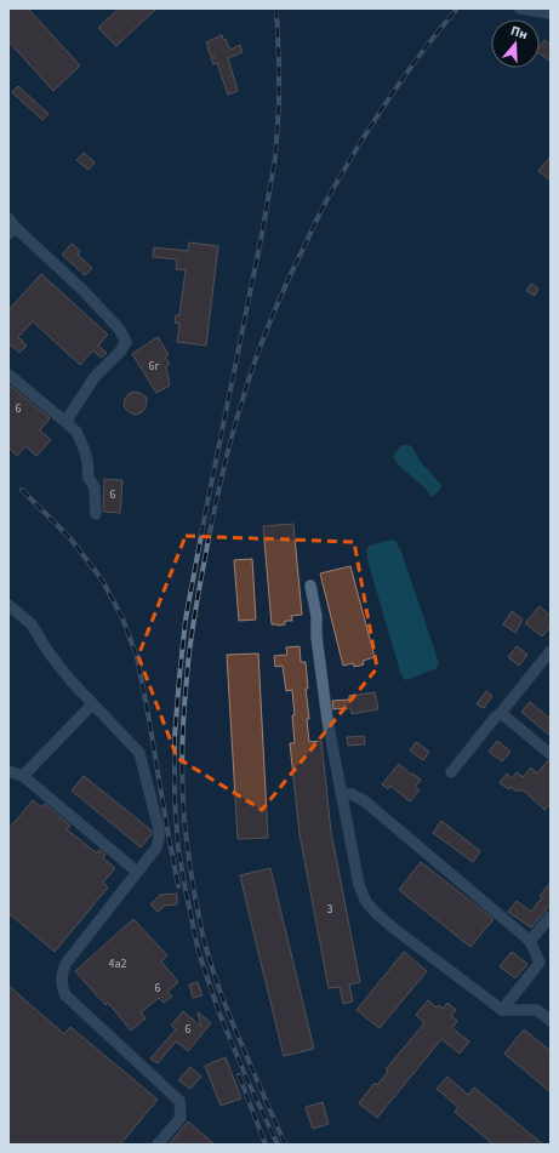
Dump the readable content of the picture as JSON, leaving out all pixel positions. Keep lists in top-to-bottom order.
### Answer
{
  "house_numbers": [
    "6г",
    "6",
    "6",
    "3",
    "4а2",
    "6",
    "6"
  ],
  "north": "top"
}
